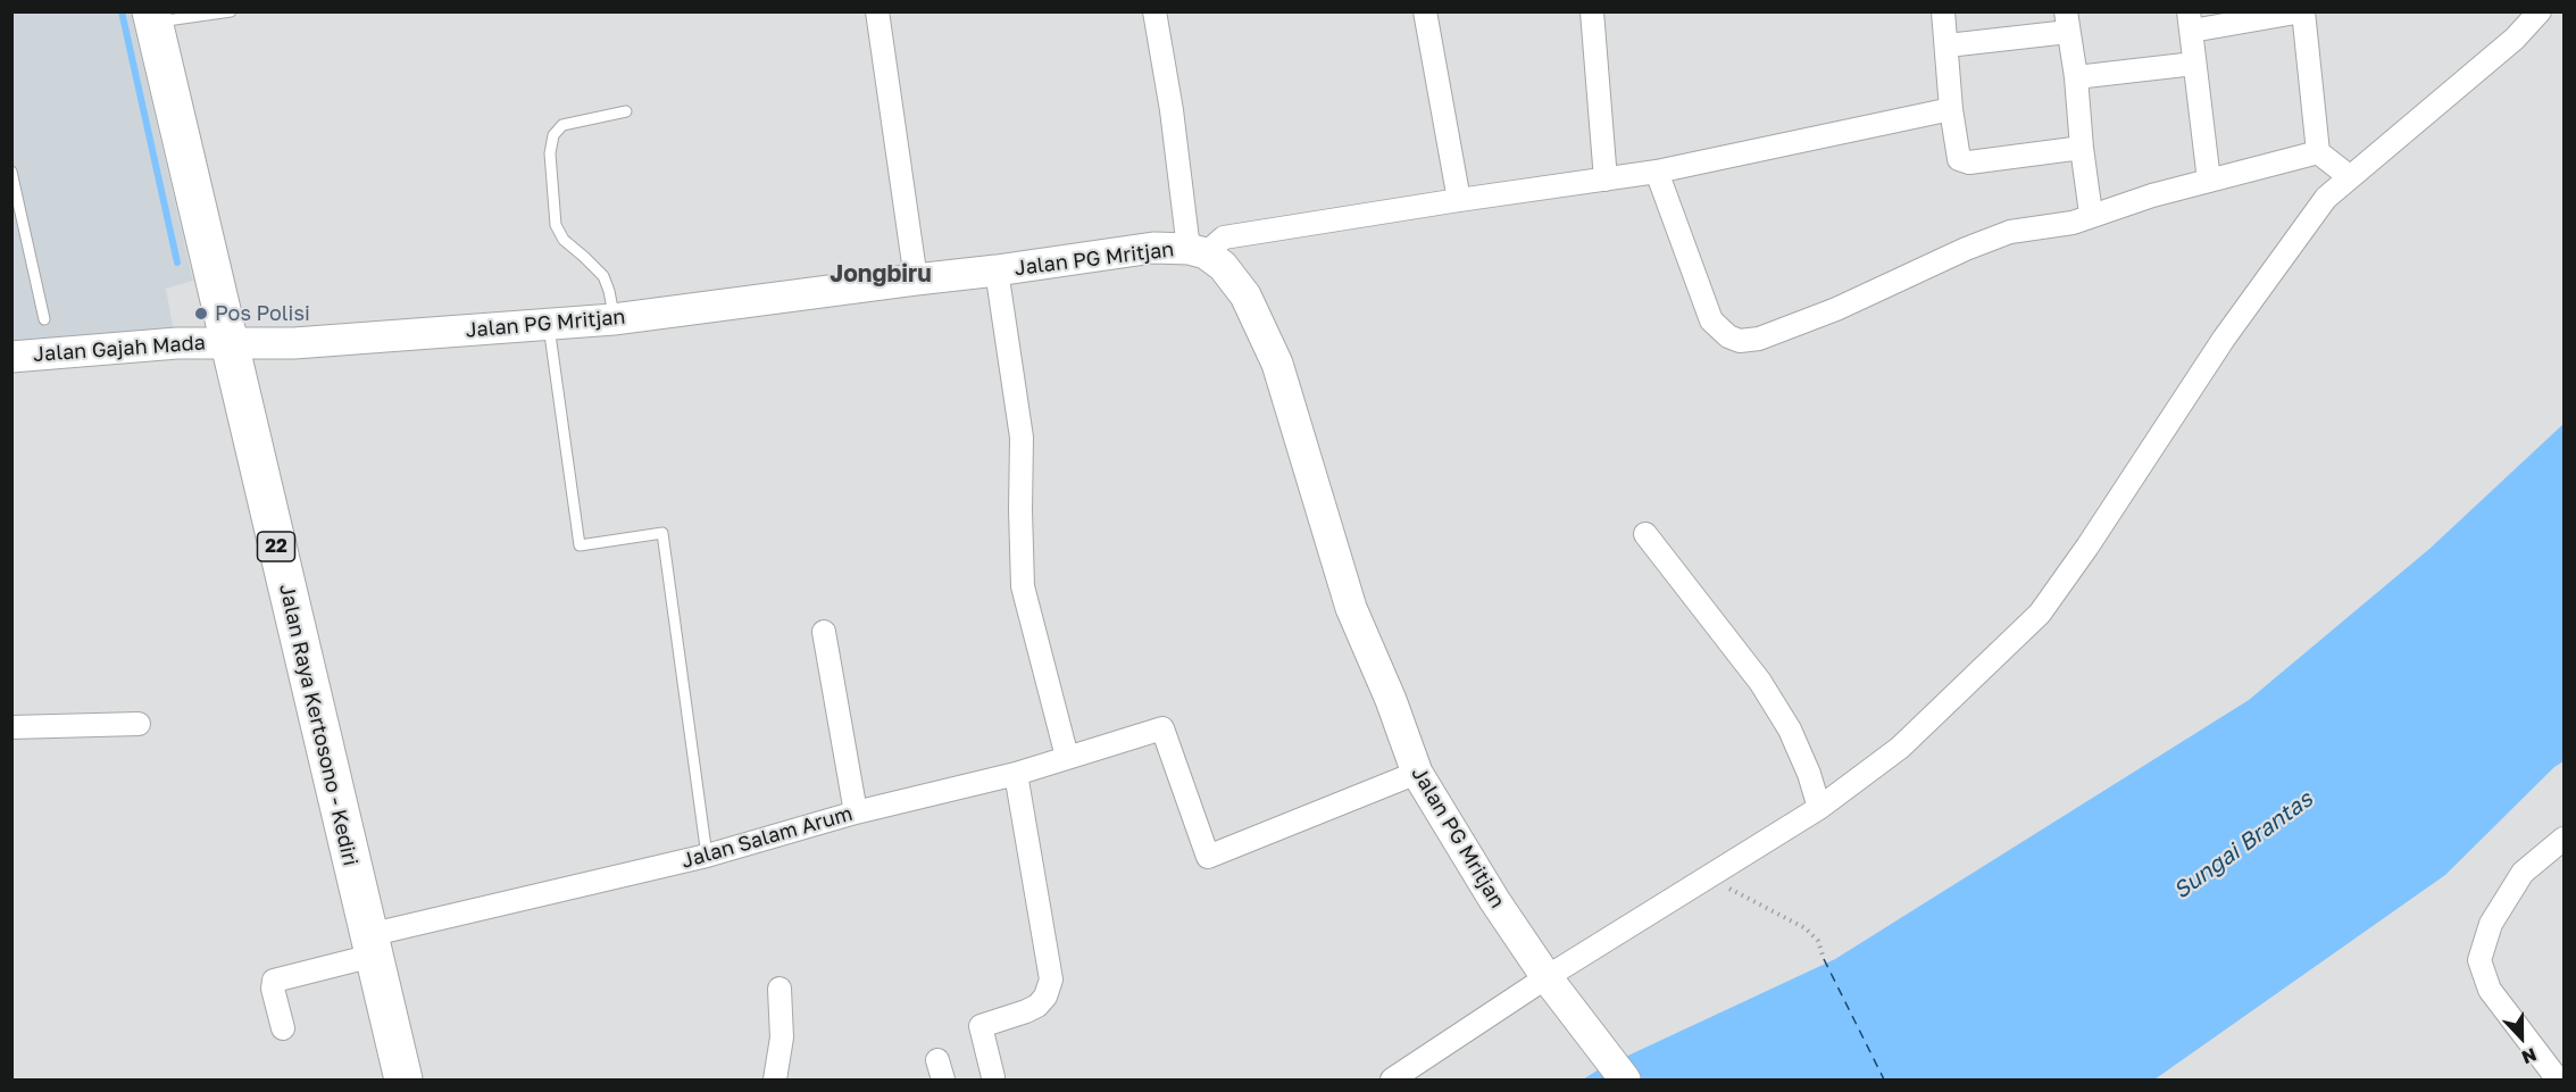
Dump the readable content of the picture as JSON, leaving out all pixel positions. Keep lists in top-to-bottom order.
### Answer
{
  "streets": {
    "highway": ["22", "Jalan Raya Kertosono - Kediri"],
    "main road": ["Jalan PG Mritjan", "Jalan Gajah Mada"],
    "street": ["Jalan Salam Arum"]
  },
  "crossings": [
    ["Jalan PG Mritjan", "Jalan Gajah Mada"],
    ["Jalan PG Mritjan", "Jalan Raya Kertosono - Kediri"],
    ["Jalan PG Mritjan", "Jalan Salam Arum"],
    ["Jalan Gajah Mada", "Jalan Raya Kertosono - Kediri"],
    ["Jalan Raya Kertosono - Kediri", "Jalan Salam Arum"]
  ],
  "districts": ["Jongbiru"],
  "water": ["Sungai Brantas"],
  "places": ["Pos Polisi"],
  "north": "bottom"
}
